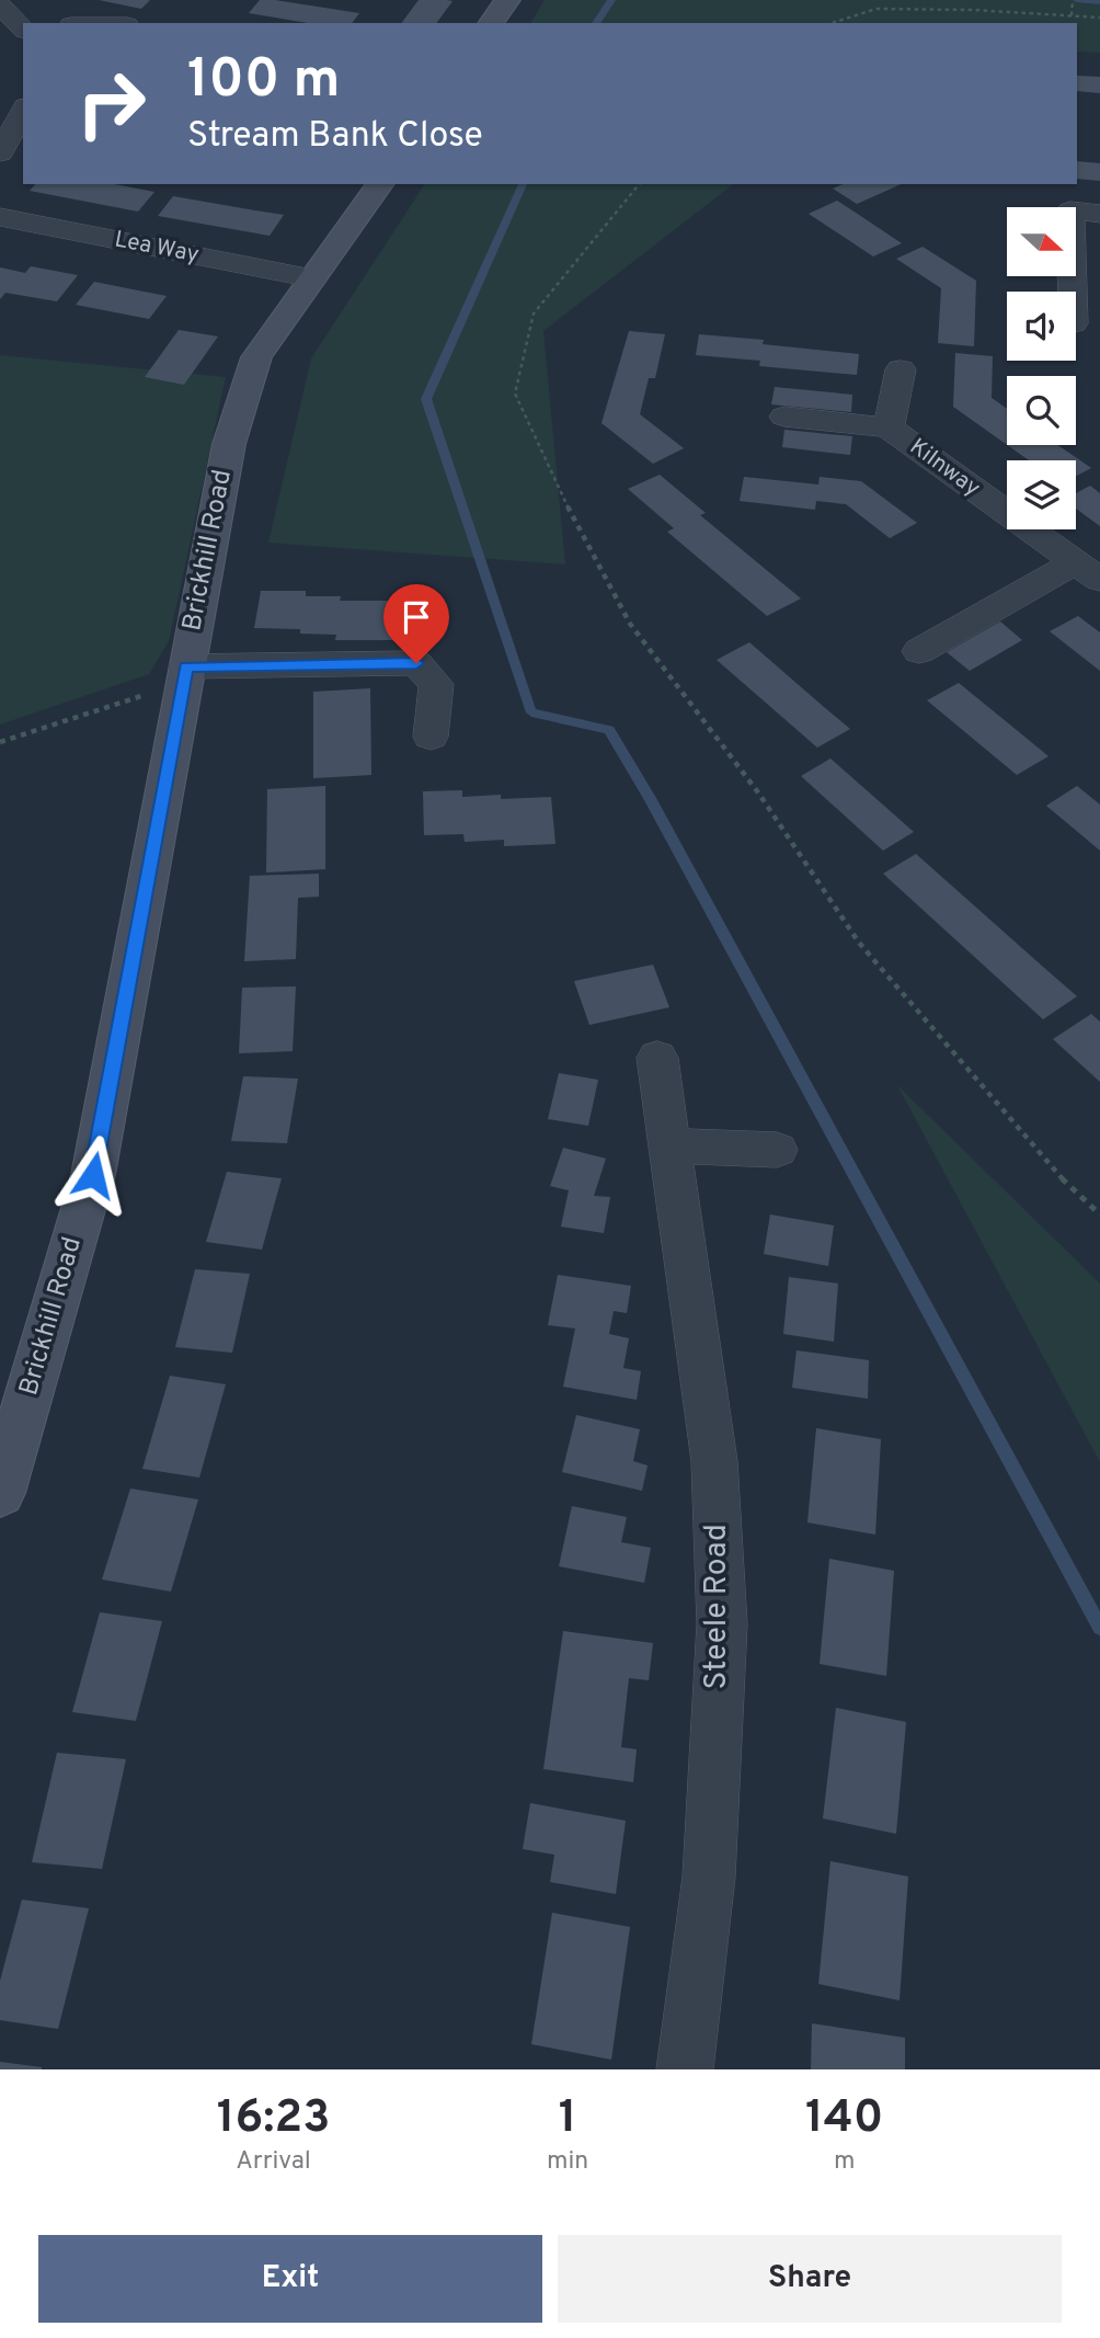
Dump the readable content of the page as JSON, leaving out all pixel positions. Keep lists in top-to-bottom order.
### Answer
{
  "streets": {
    "street": [
      "Lea Way",
      "Kilnway",
      "Brickhill Road",
      "Steele Road"
    ]
  },
  "crossings": [
    ["Lea Way", "Brickhill Road"]
  ],
  "north": "right",
  "page": {
    "turn": ["100 m", "Stream Bank Close"],
    "eta": [
      "16:23",
      "Arrival",
      "1",
      "min",
      "140",
      "m"
    ],
    "buttons": ["Exit", "Share"]
  }
}
